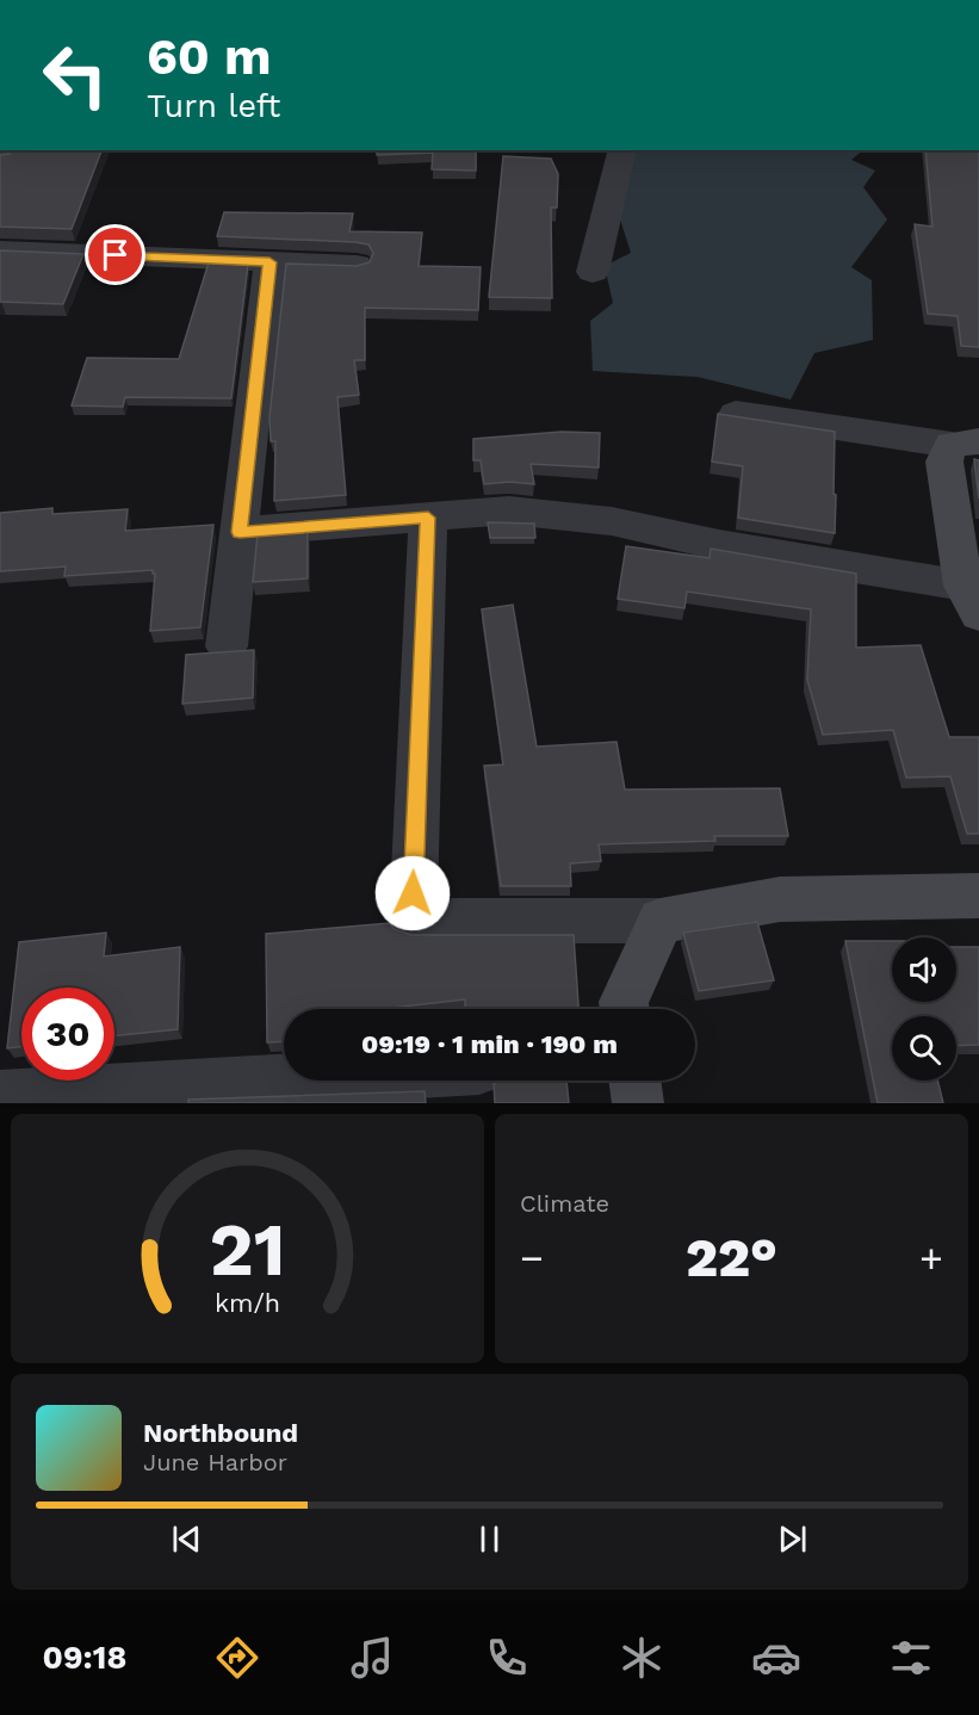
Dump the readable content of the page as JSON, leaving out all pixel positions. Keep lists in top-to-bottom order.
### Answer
{
  "page": {
    "turn": ["60 m", "Turn left"],
    "limit": "30",
    "trip": "09:19 · 1 min · 190 m",
    "tile": "Climate",
    "heat": ["−", "22°", "+"],
    "song": ["Northbound", "June Harbor"],
    "tabs": "09:18",
    "gauge": ["21", "km/h"]
  }
}
